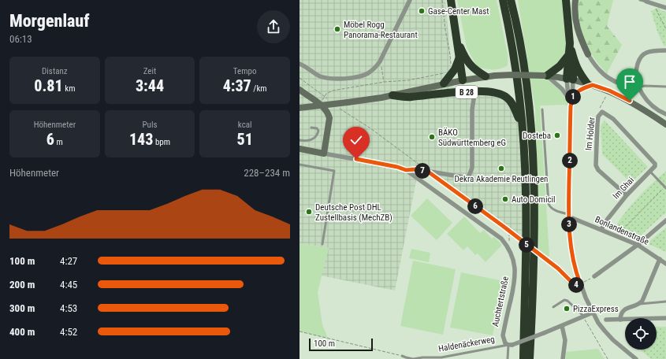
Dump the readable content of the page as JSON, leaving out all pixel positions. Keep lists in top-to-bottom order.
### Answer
{
  "streets": {
    "highway": ["B 28"],
    "main road": ["Auchtertstraße"],
    "street": [
      "Im Holder",
      "Im Ghai",
      "Bonlandenstraße",
      "Haldenäckerweg"
    ]
  },
  "crossings": [
    ["Im Holder", "Im Ghai"],
    ["Im Ghai", "Bonlandenstraße"],
    ["Auchtertstraße", "Haldenäckerweg"]
  ],
  "places": [
    "Gase-Center Mast",
    "Möbel Rogg Panorama-Restaurant",
    "Dosteba",
    "BÄKO Südwürttemberg eG",
    "Dekra Akademie Reutlingen",
    "Auto Domicil",
    "Deutsche Post DHL Zustellbasis (MechZB)",
    "PizzaExpress"
  ],
  "scale_bar": "100 m",
  "page": {
    "heading": ["Morgenlauf", "06:13"],
    "stats": [
      ["Distanz", "0.81 km"],
      ["Zeit", "3:44"],
      ["Tempo", "4:37 /km"],
      ["Höhenmeter", "6 m"],
      ["Puls", "143 bpm"],
      ["kcal", "51"]
    ],
    "pins": [
      "1",
      "2",
      "7",
      "6",
      "3",
      "5",
      "4"
    ],
    "chart": ["Höhenmeter", "228–234 m"],
    "list": [
      {
        "name": "100 m",
        "note": "4:27"
      },
      {
        "name": "200 m",
        "note": "4:45"
      },
      {
        "name": "300 m",
        "note": "4:53"
      },
      {
        "name": "400 m",
        "note": "4:52"
      }
    ],
    "scale": "100 m"
  }
}
